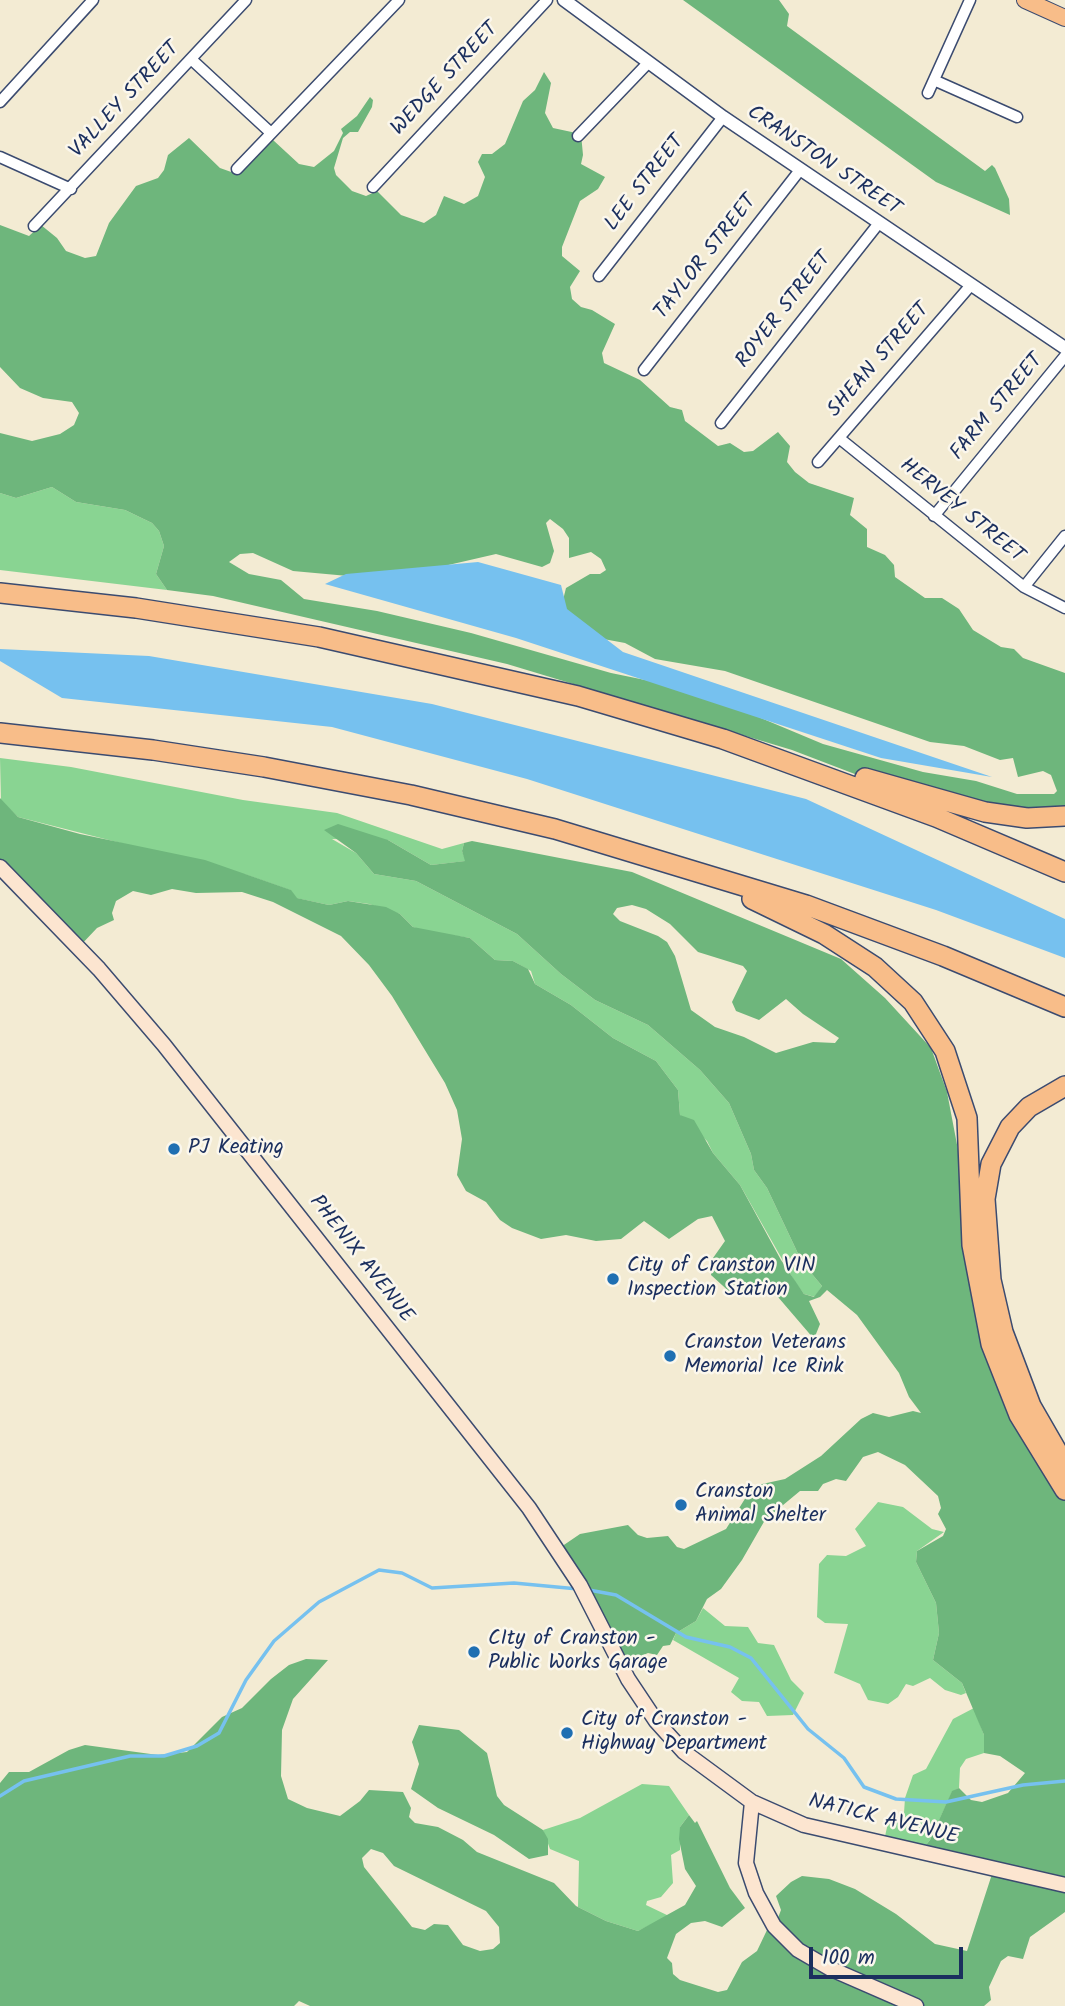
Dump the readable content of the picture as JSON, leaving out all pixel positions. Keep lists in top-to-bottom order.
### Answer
{
  "streets": {
    "main road": ["PHENIX AVENUE", "NATICK AVENUE"],
    "street": [
      "WEDGE STREET",
      "VALLEY STREET",
      "CRANSTON STREET",
      "LEE STREET",
      "TAYLOR STREET",
      "ROYER STREET",
      "SHEAN STREET",
      "FARM STREET",
      "HERVEY STREET"
    ]
  },
  "crossings": [
    ["CRANSTON STREET", "LEE STREET"],
    ["CRANSTON STREET", "TAYLOR STREET"],
    ["CRANSTON STREET", "ROYER STREET"],
    ["CRANSTON STREET", "SHEAN STREET"],
    ["SHEAN STREET", "HERVEY STREET"],
    ["FARM STREET", "HERVEY STREET"],
    ["PHENIX AVENUE", "NATICK AVENUE"]
  ],
  "places": [
    "PJ Keating",
    "City of Cranston VIN Inspection Station",
    "Cranston Veterans Memorial Ice Rink",
    "Cranston Animal Shelter",
    "CIty of Cranston - Public Works Garage",
    "City of Cranston - Highway Department"
  ],
  "scale_bar": "100 m"
}
